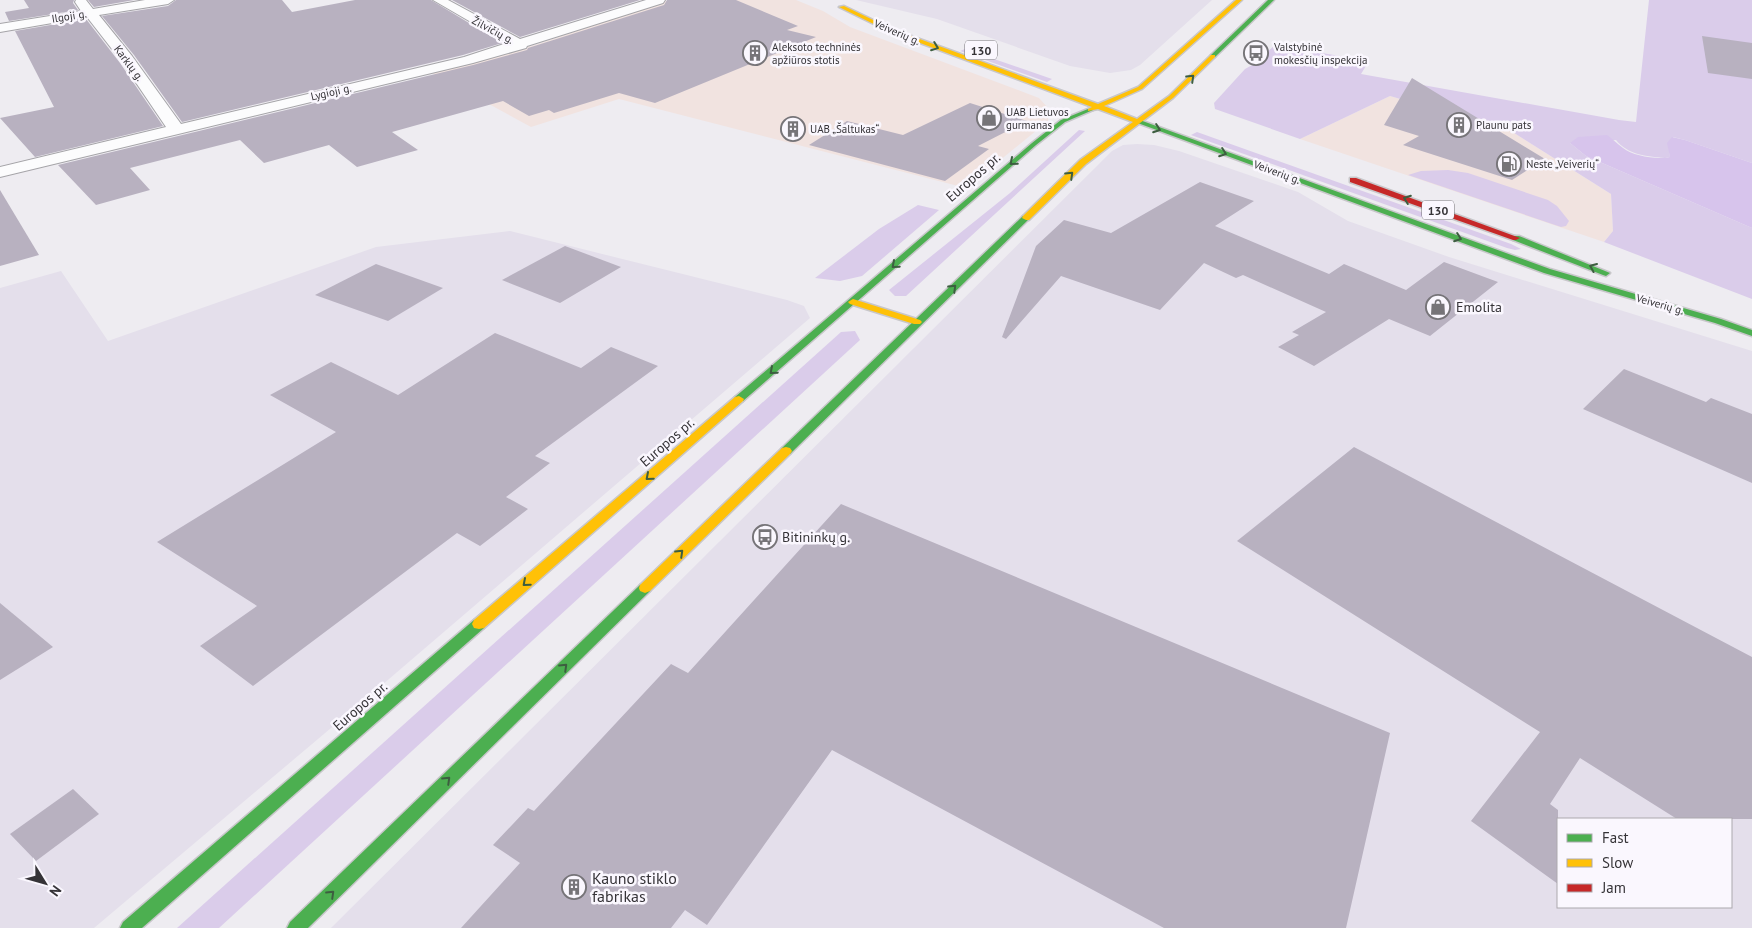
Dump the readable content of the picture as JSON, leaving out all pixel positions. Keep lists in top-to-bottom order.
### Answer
{
  "streets": {
    "main road": ["Veiverių g.", "130", "Europos pr."],
    "street": [
      "Ilgoji g.",
      "Žilvičių g.",
      "Karklų g.",
      "Lygioji g."
    ]
  },
  "crossings": [
    ["Ilgoji g.", "Karklų g."],
    ["Žilvičių g.", "Lygioji g."],
    ["Veiverių g.", "Europos pr."],
    ["Karklų g.", "Lygioji g."]
  ],
  "places": {
    "building": [
      "Aleksoto techninės apžiūros stotis",
      "Plaunu pats",
      "UAB „Šaltukas“",
      "Kauno stiklo fabrikas"
    ],
    "bus stop": ["Valstybinė mokesčių inspekcija", "Bitininkų g."],
    "shop": ["UAB Lietuvos gurmanas", "Emolita"],
    "fuel station": ["Neste „Veiverių“"]
  },
  "legend": ["Fast", "Slow", "Jam"],
  "north": "bottom right"
}
